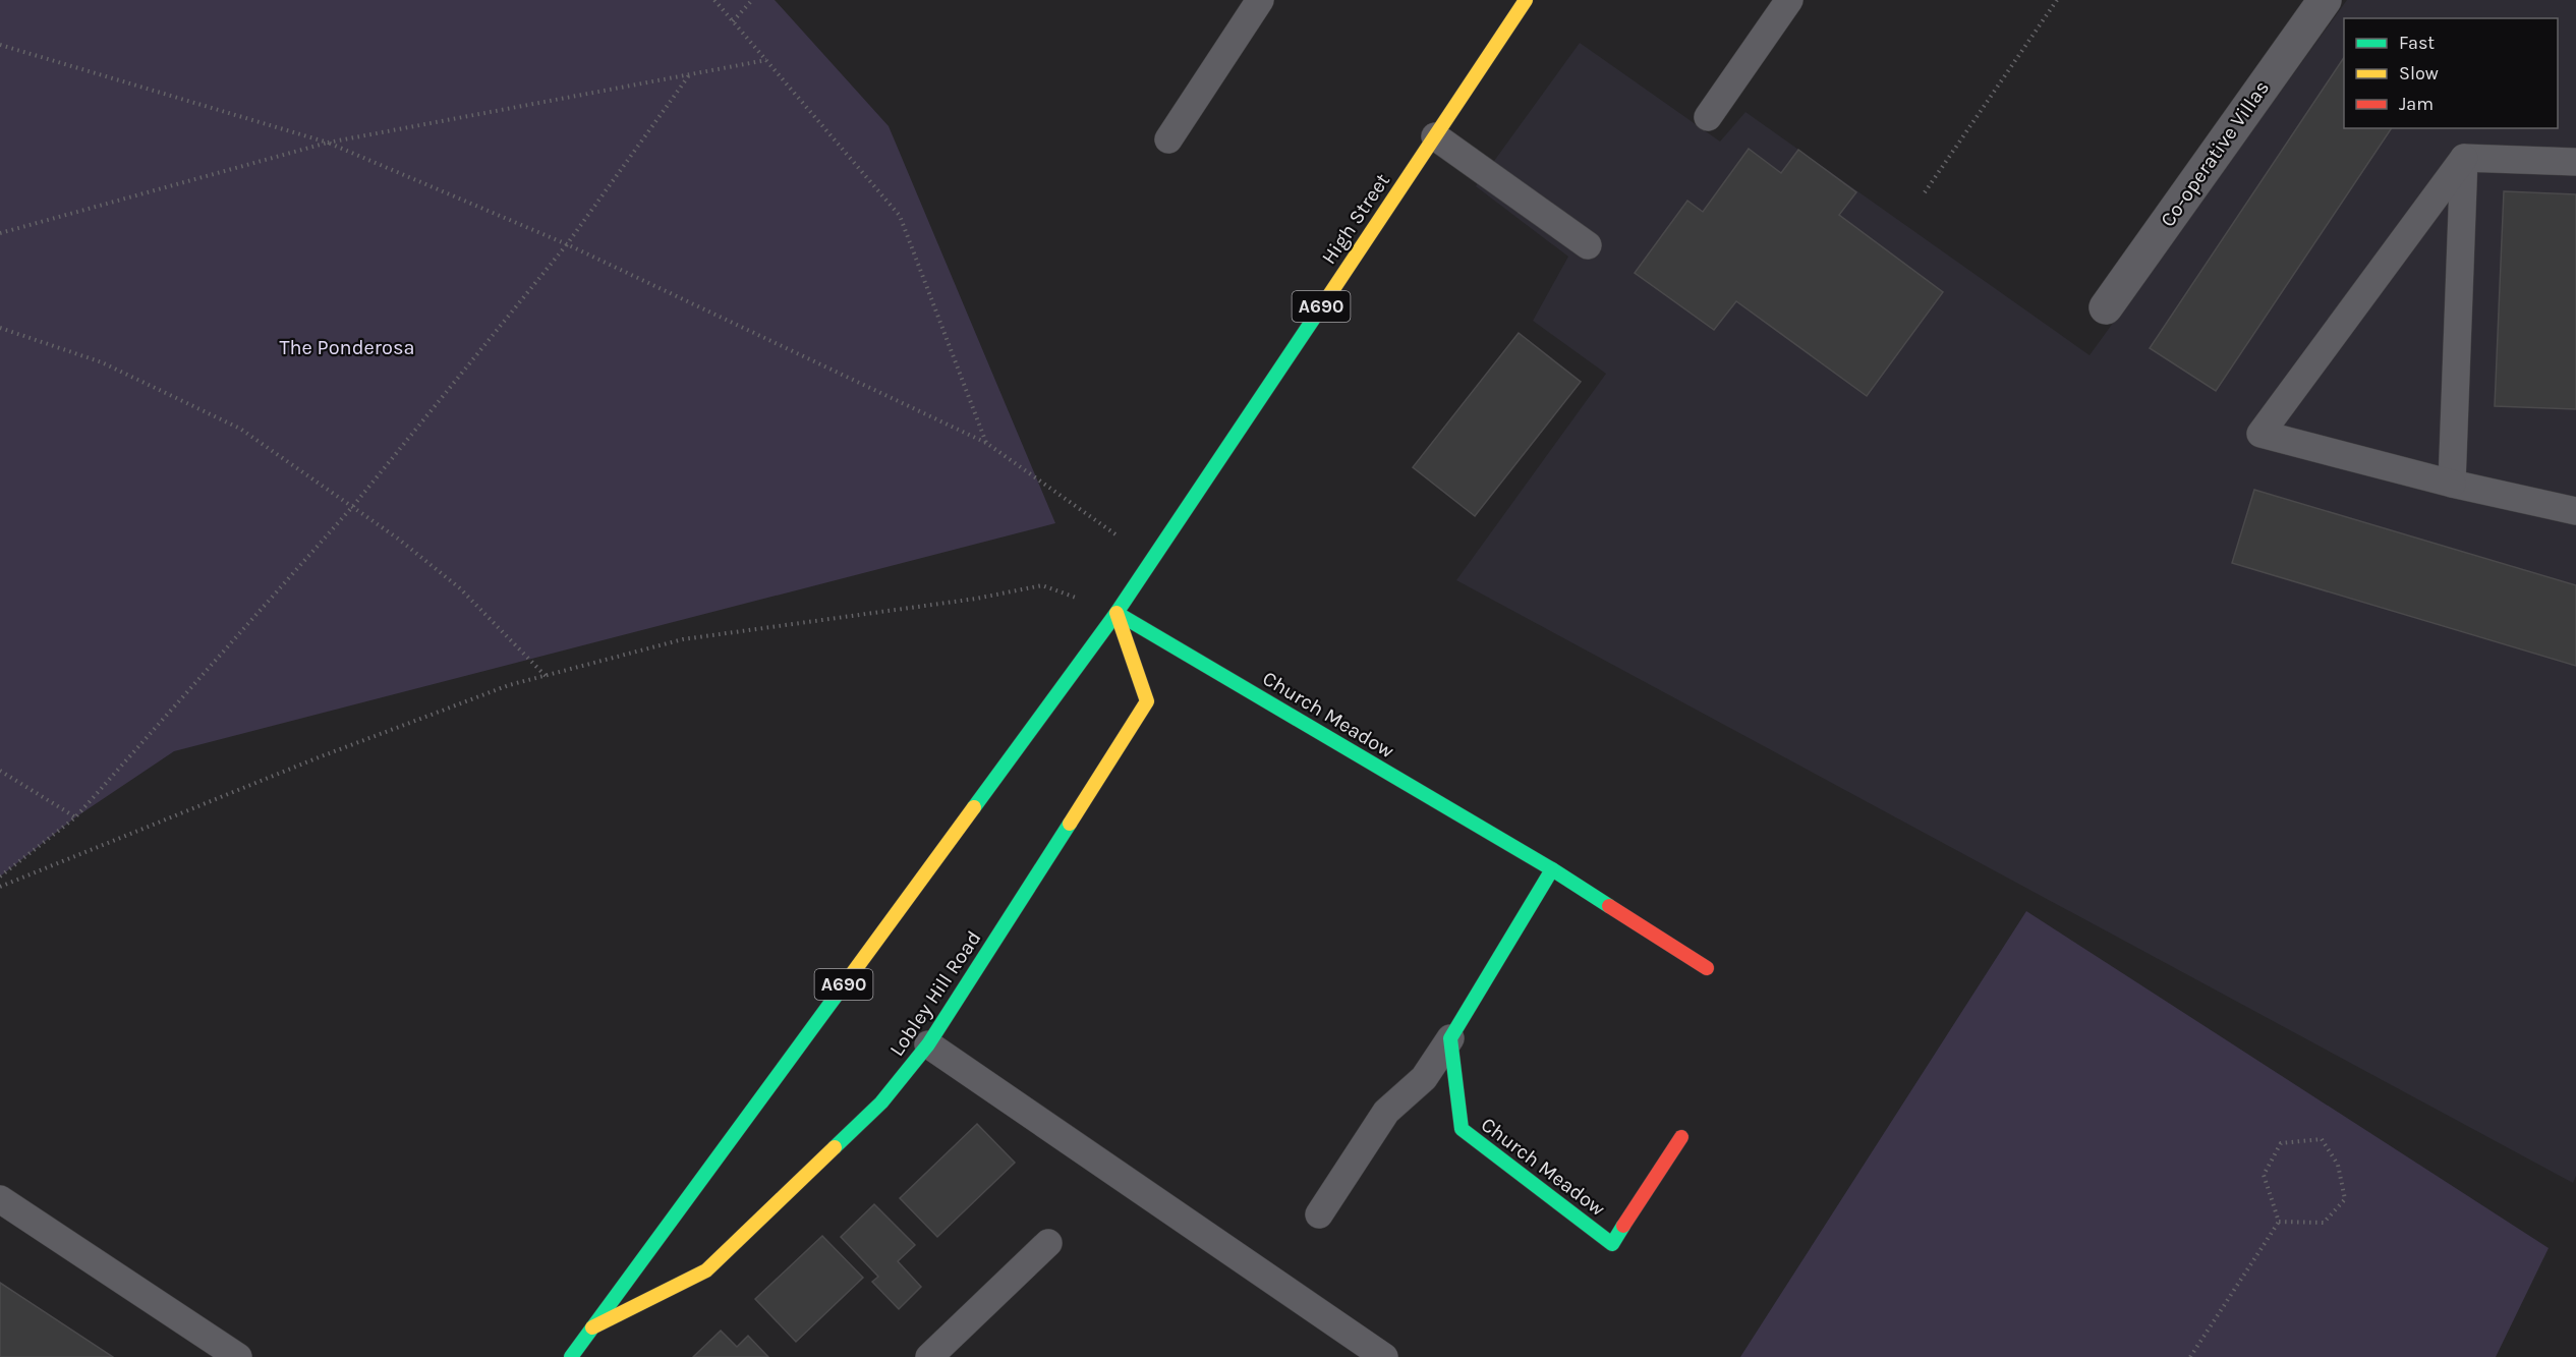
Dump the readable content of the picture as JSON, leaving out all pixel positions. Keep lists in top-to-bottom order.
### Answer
{
  "streets": {
    "street": [
      "Co-operative Villas",
      "High Street",
      "A690",
      "Church Meadow",
      "Lobley Hill Road"
    ]
  },
  "crossings": [
    ["High Street", "A690"],
    ["High Street", "Church Meadow"],
    ["High Street", "Lobley Hill Road"],
    ["A690", "Church Meadow"],
    ["A690", "Lobley Hill Road"],
    ["Church Meadow", "Lobley Hill Road"]
  ],
  "parks": ["The Ponderosa"],
  "legend": ["Fast", "Slow", "Jam"]
}
